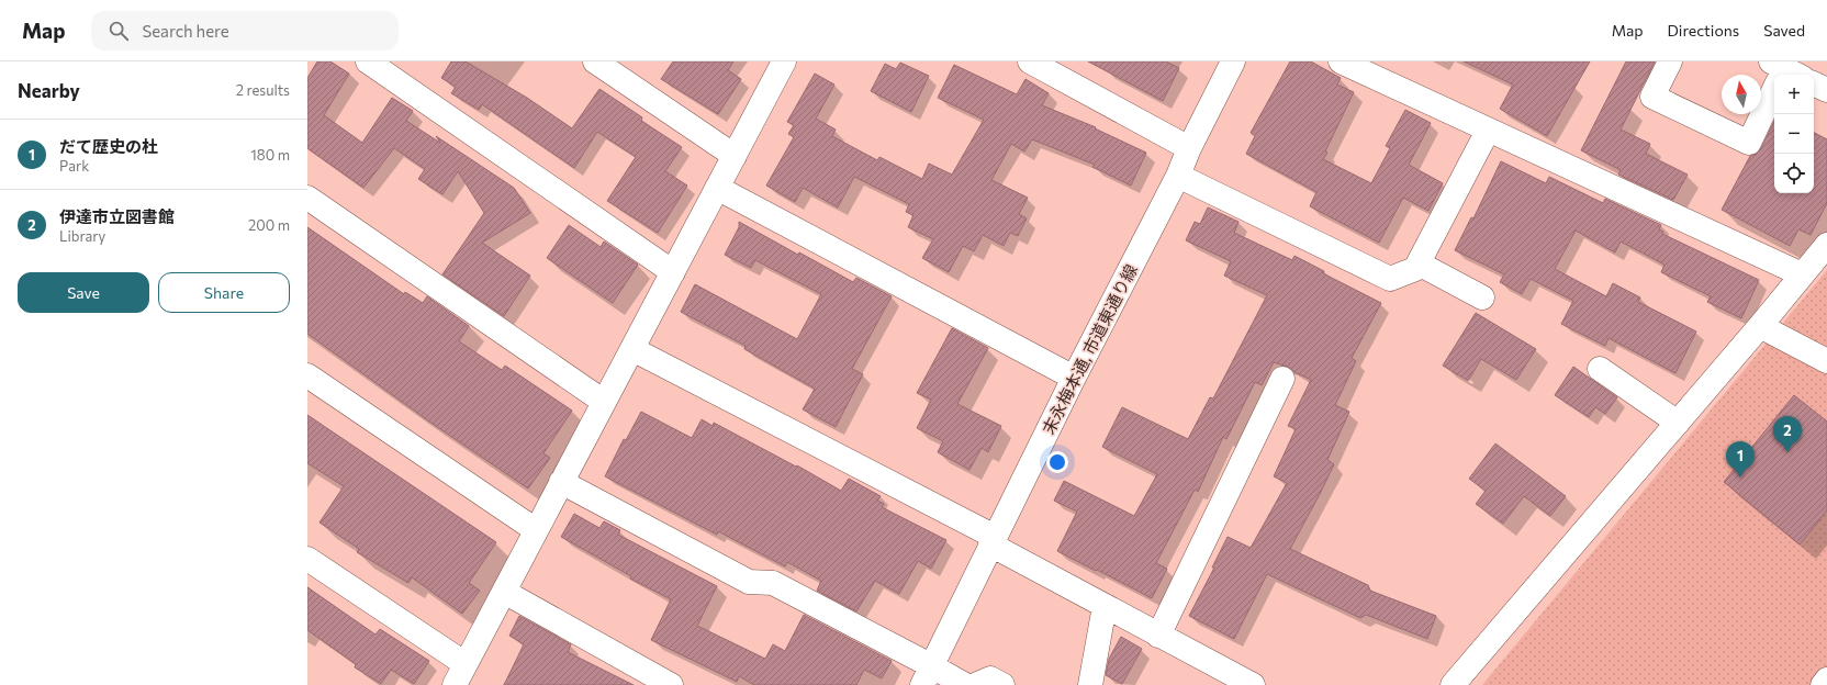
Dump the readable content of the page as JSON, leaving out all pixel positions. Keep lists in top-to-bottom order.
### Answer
{
  "streets": {
    "street": ["末永梅本通, 市道東通り線"]
  },
  "north": "top",
  "page": {
    "header": "Map",
    "search": "Search here",
    "nav": ["Map", "Directions", "Saved"],
    "heading": ["Nearby", "2 results"],
    "map_buttons": ["+", "−"],
    "list": [
      {
        "mark": "1",
        "name": "だて歴史の杜",
        "note": "Park",
        "value": "180 m"
      },
      {
        "mark": "2",
        "name": "伊達市立図書館",
        "note": "Library",
        "value": "200 m"
      }
    ],
    "buttons": ["Save", "Share"],
    "pins": ["2", "1"]
  }
}
